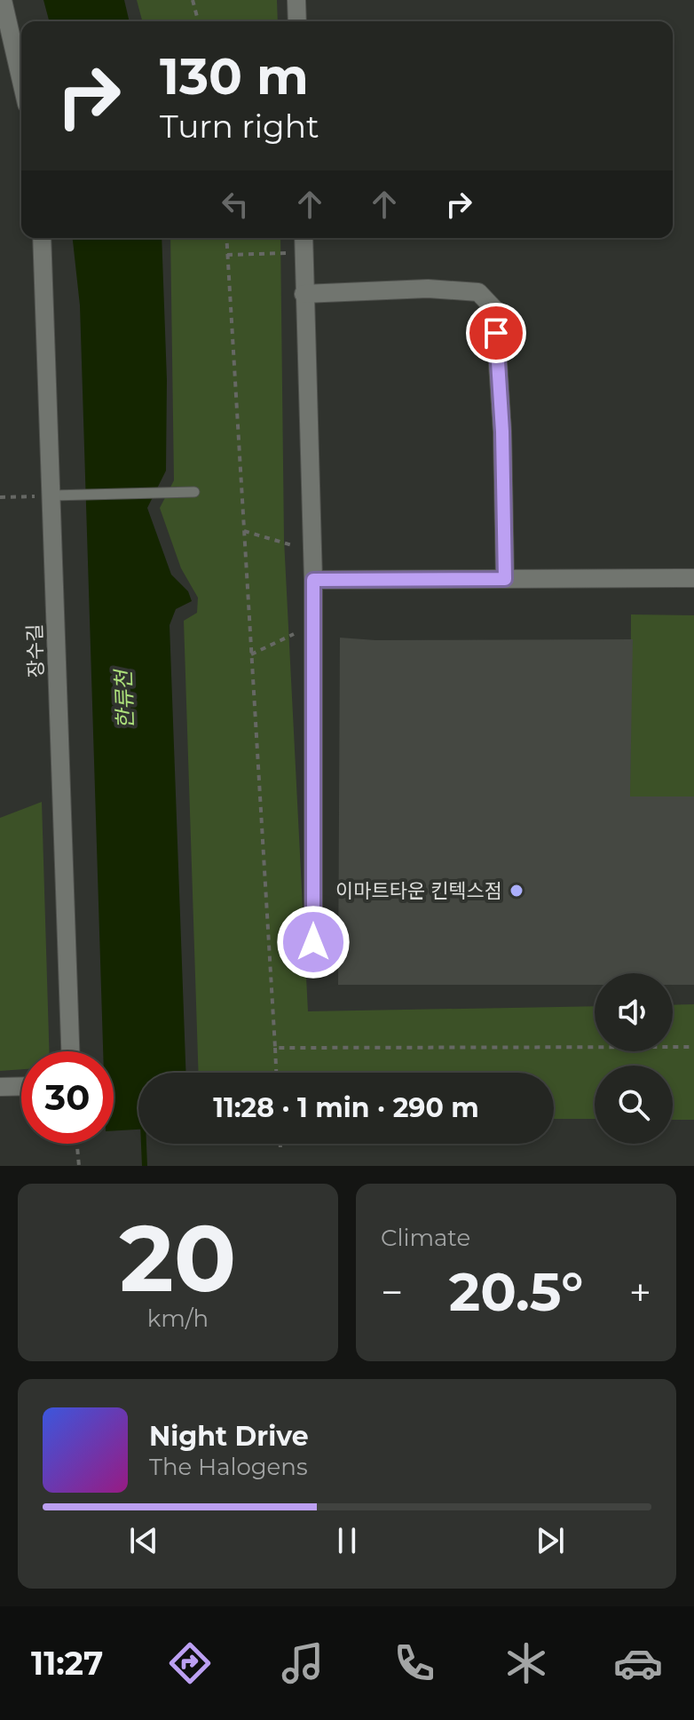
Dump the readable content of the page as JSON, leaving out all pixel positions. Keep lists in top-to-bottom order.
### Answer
{
  "streets": {
    "street": ["장수길"]
  },
  "water": ["한류천"],
  "places": ["이마트타운 킨텍스점"],
  "page": {
    "turn": ["130 m", "Turn right"],
    "limit": "30",
    "trip": "11:28 · 1 min · 290 m",
    "tile": [
      ["20", "km/h"],
      "Climate"
    ],
    "heat": ["−", "20.5°", "+"],
    "song": ["Night Drive", "The Halogens"],
    "tabs": "11:27"
  }
}
